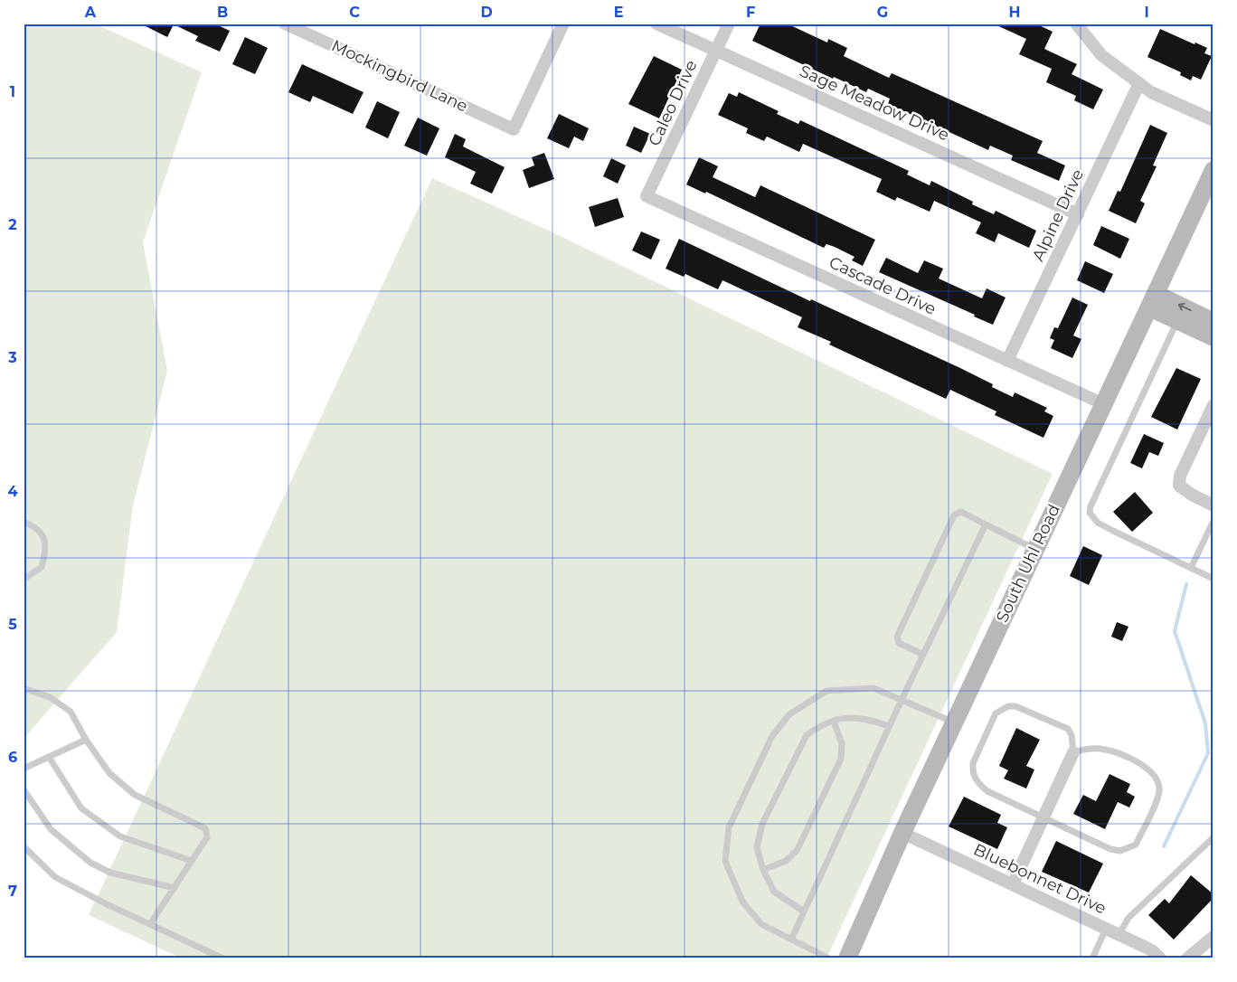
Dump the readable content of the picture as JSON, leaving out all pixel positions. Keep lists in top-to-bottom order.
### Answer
{
  "streets": {
    "main road": ["South Uhl Road"],
    "street": [
      "Mockingbird Lane",
      "Caleo Drive",
      "Sage Meadow Drive",
      "Alpine Drive",
      "Cascade Drive",
      "Bluebonnet Drive"
    ]
  },
  "crossings": [
    ["Caleo Drive", "Sage Meadow Drive"],
    ["Caleo Drive", "Cascade Drive"],
    ["Sage Meadow Drive", "Alpine Drive"],
    ["Alpine Drive", "Cascade Drive"],
    ["Cascade Drive", "South Uhl Road"],
    ["South Uhl Road", "Bluebonnet Drive"]
  ],
  "grid": {
    "columns": [
      "A",
      "B",
      "C",
      "D",
      "E",
      "F",
      "G",
      "H",
      "I"
    ],
    "rows": [
      "1",
      "2",
      "3",
      "4",
      "5",
      "6",
      "7"
    ]
  }
}
